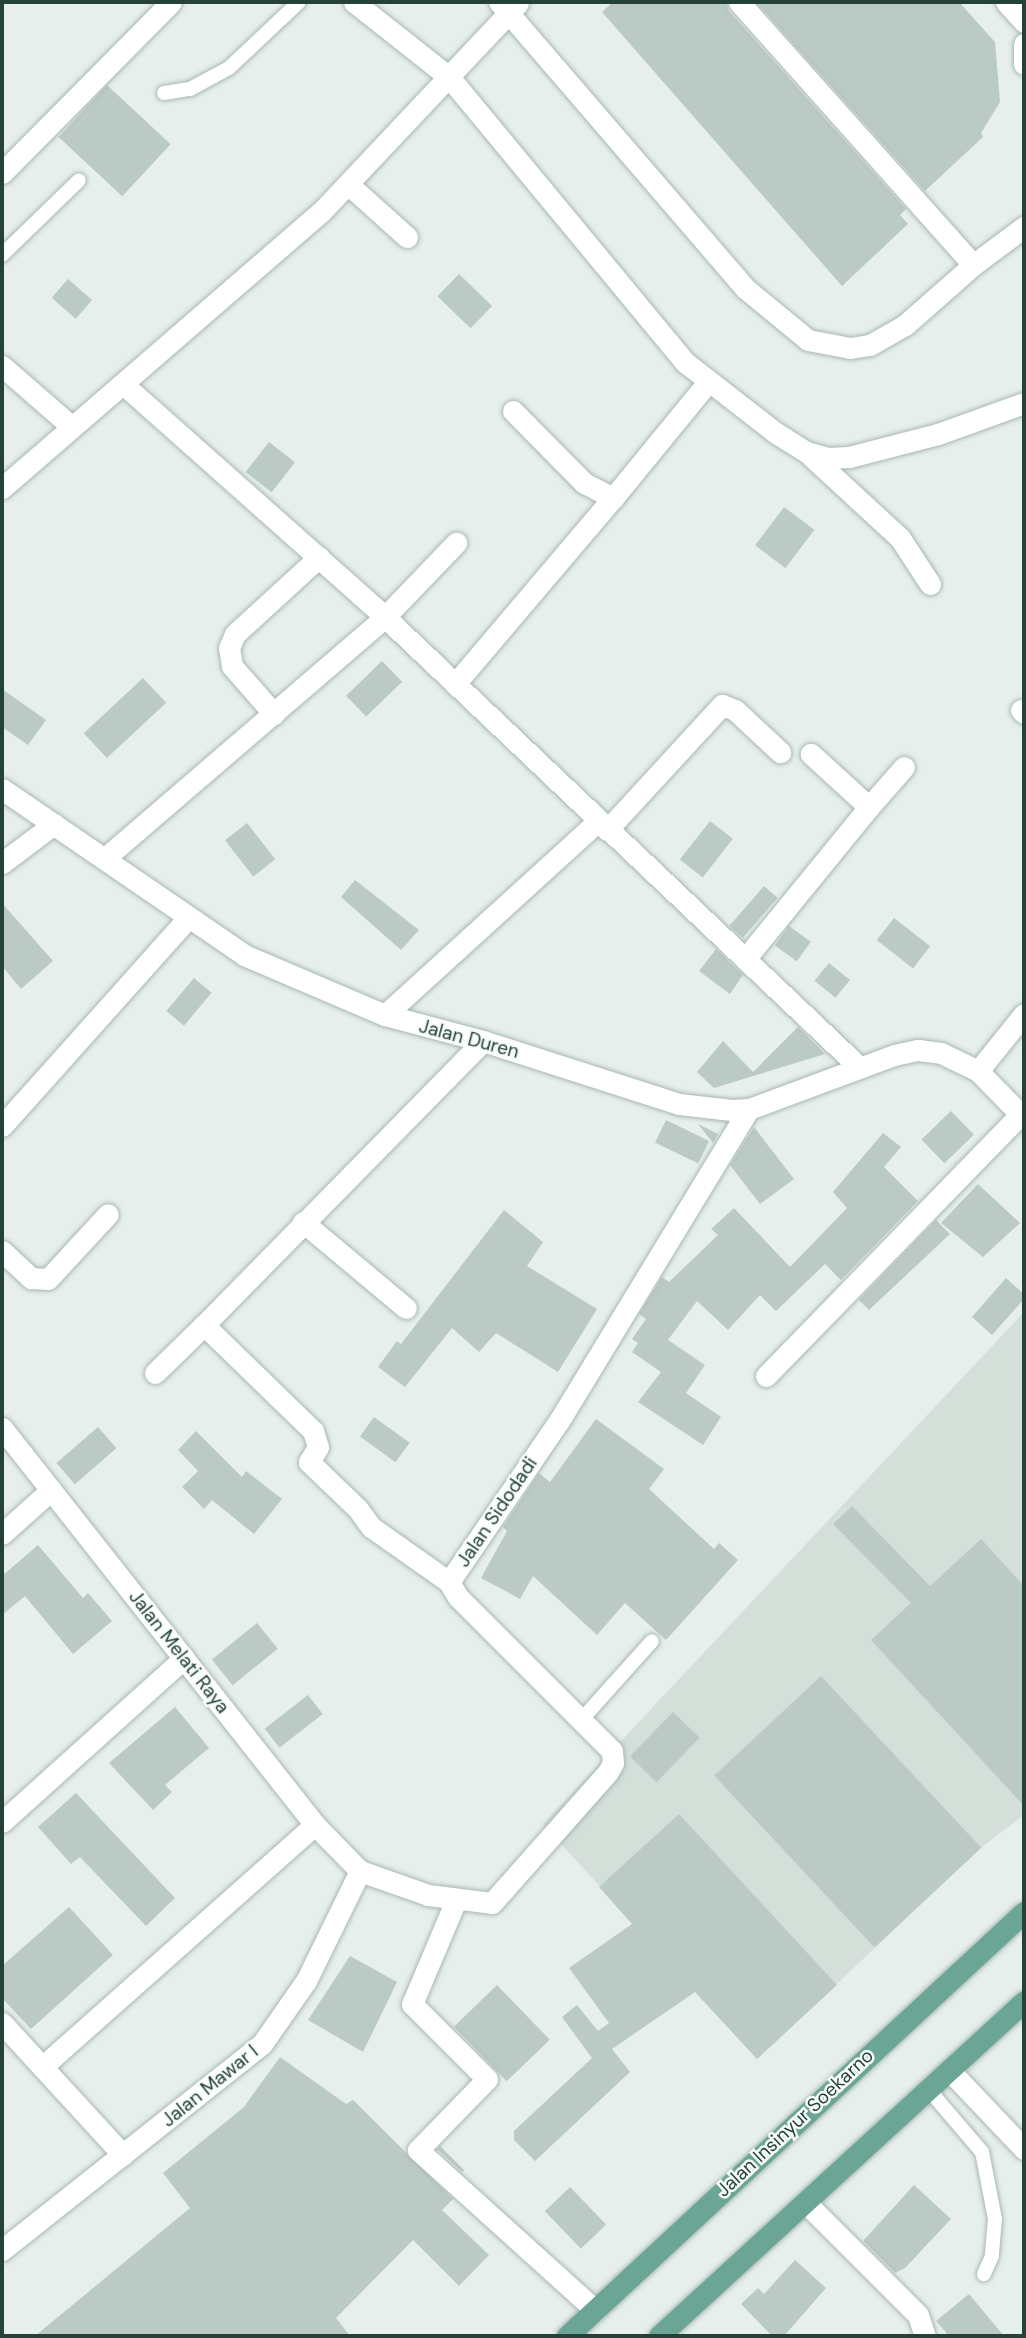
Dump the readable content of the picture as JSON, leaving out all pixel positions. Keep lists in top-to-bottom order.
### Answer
{
  "streets": {
    "main road": ["Jalan Insinyur Soekarno"],
    "street": [
      "Jalan Duren",
      "Jalan Sidodadi",
      "Jalan Melati Raya",
      "Jalan Mawar I"
    ]
  },
  "crossings": [
    ["Jalan Duren", "Jalan Sidodadi"],
    ["Jalan Melati Raya", "Jalan Mawar I"]
  ]
}
